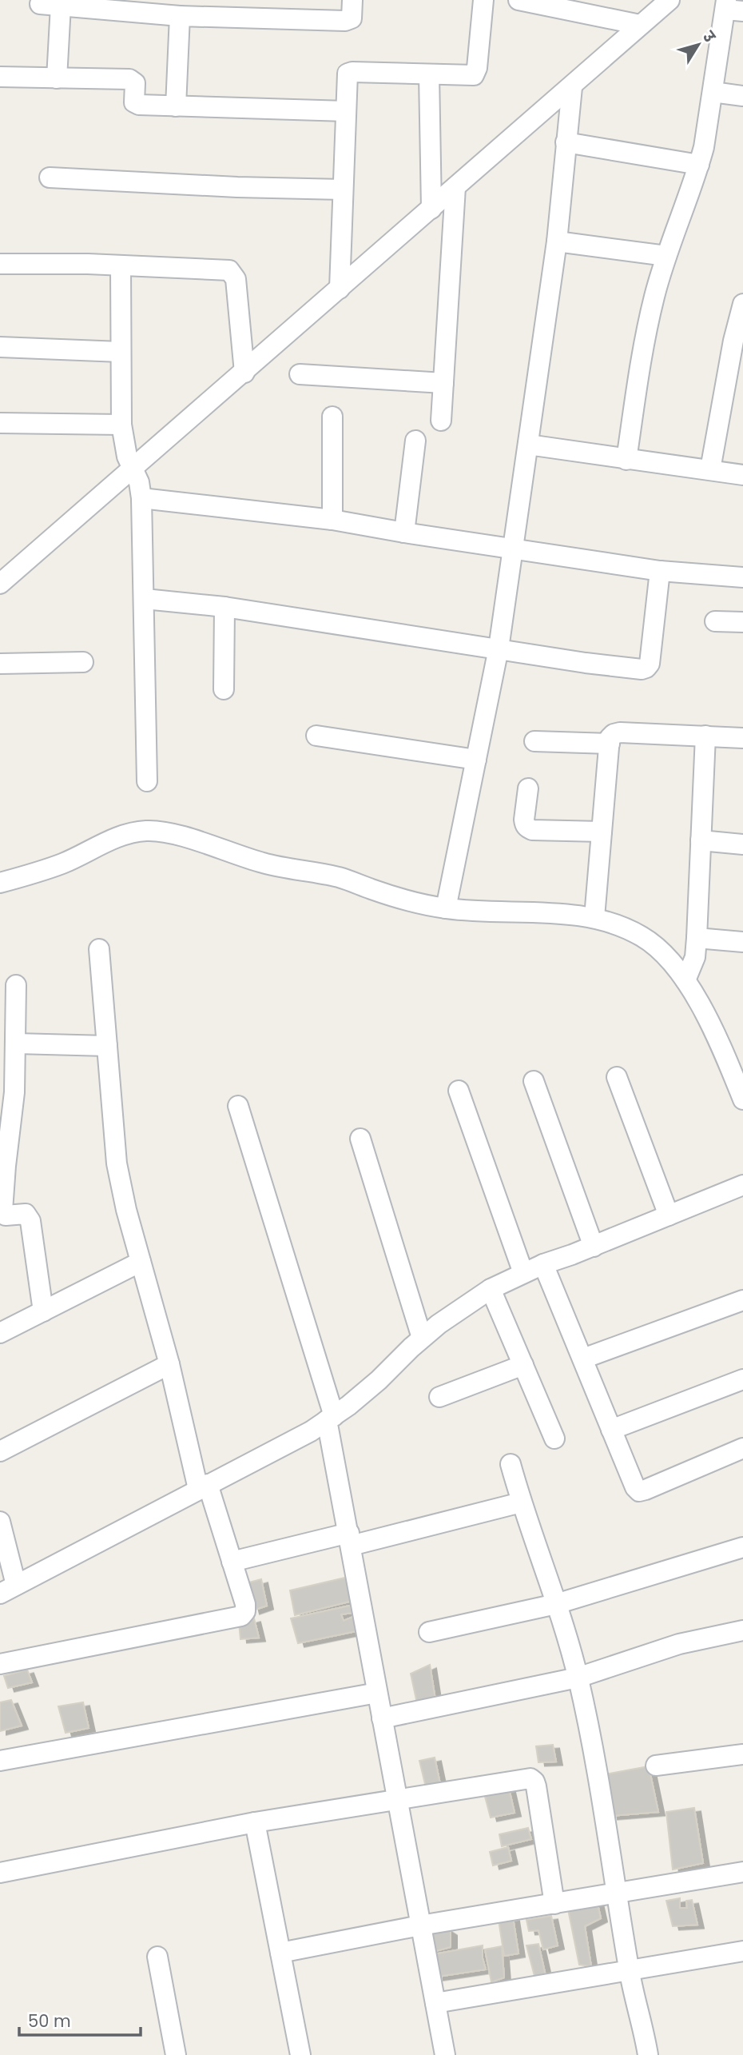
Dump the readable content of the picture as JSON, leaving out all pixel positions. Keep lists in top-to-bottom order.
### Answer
{
  "scale_bar": "50 m",
  "north": "top right"
}
